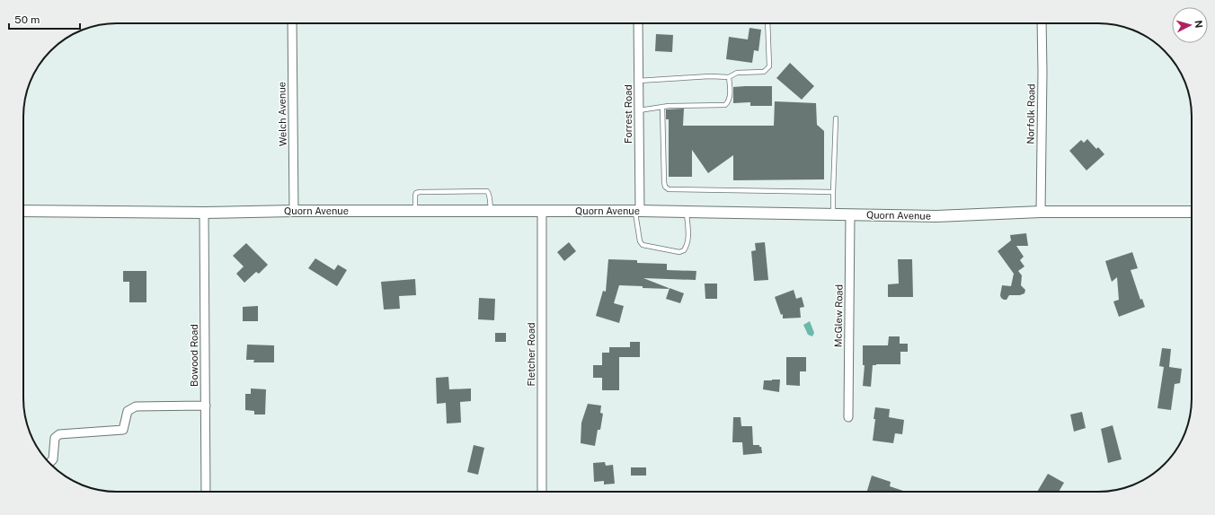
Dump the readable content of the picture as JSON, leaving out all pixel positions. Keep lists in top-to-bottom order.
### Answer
{
  "streets": {
    "street": [
      "Welch Avenue",
      "Forrest Road",
      "Norfolk Road",
      "Quorn Avenue",
      "McGlew Road",
      "Fletcher Road",
      "Bowood Road"
    ]
  },
  "crossings": [
    ["Welch Avenue", "Quorn Avenue"],
    ["Forrest Road", "Quorn Avenue"],
    ["Norfolk Road", "Quorn Avenue"],
    ["Quorn Avenue", "McGlew Road"],
    ["Quorn Avenue", "Fletcher Road"],
    ["Quorn Avenue", "Bowood Road"]
  ],
  "scale_bar": "50 m",
  "north": "right"
}
